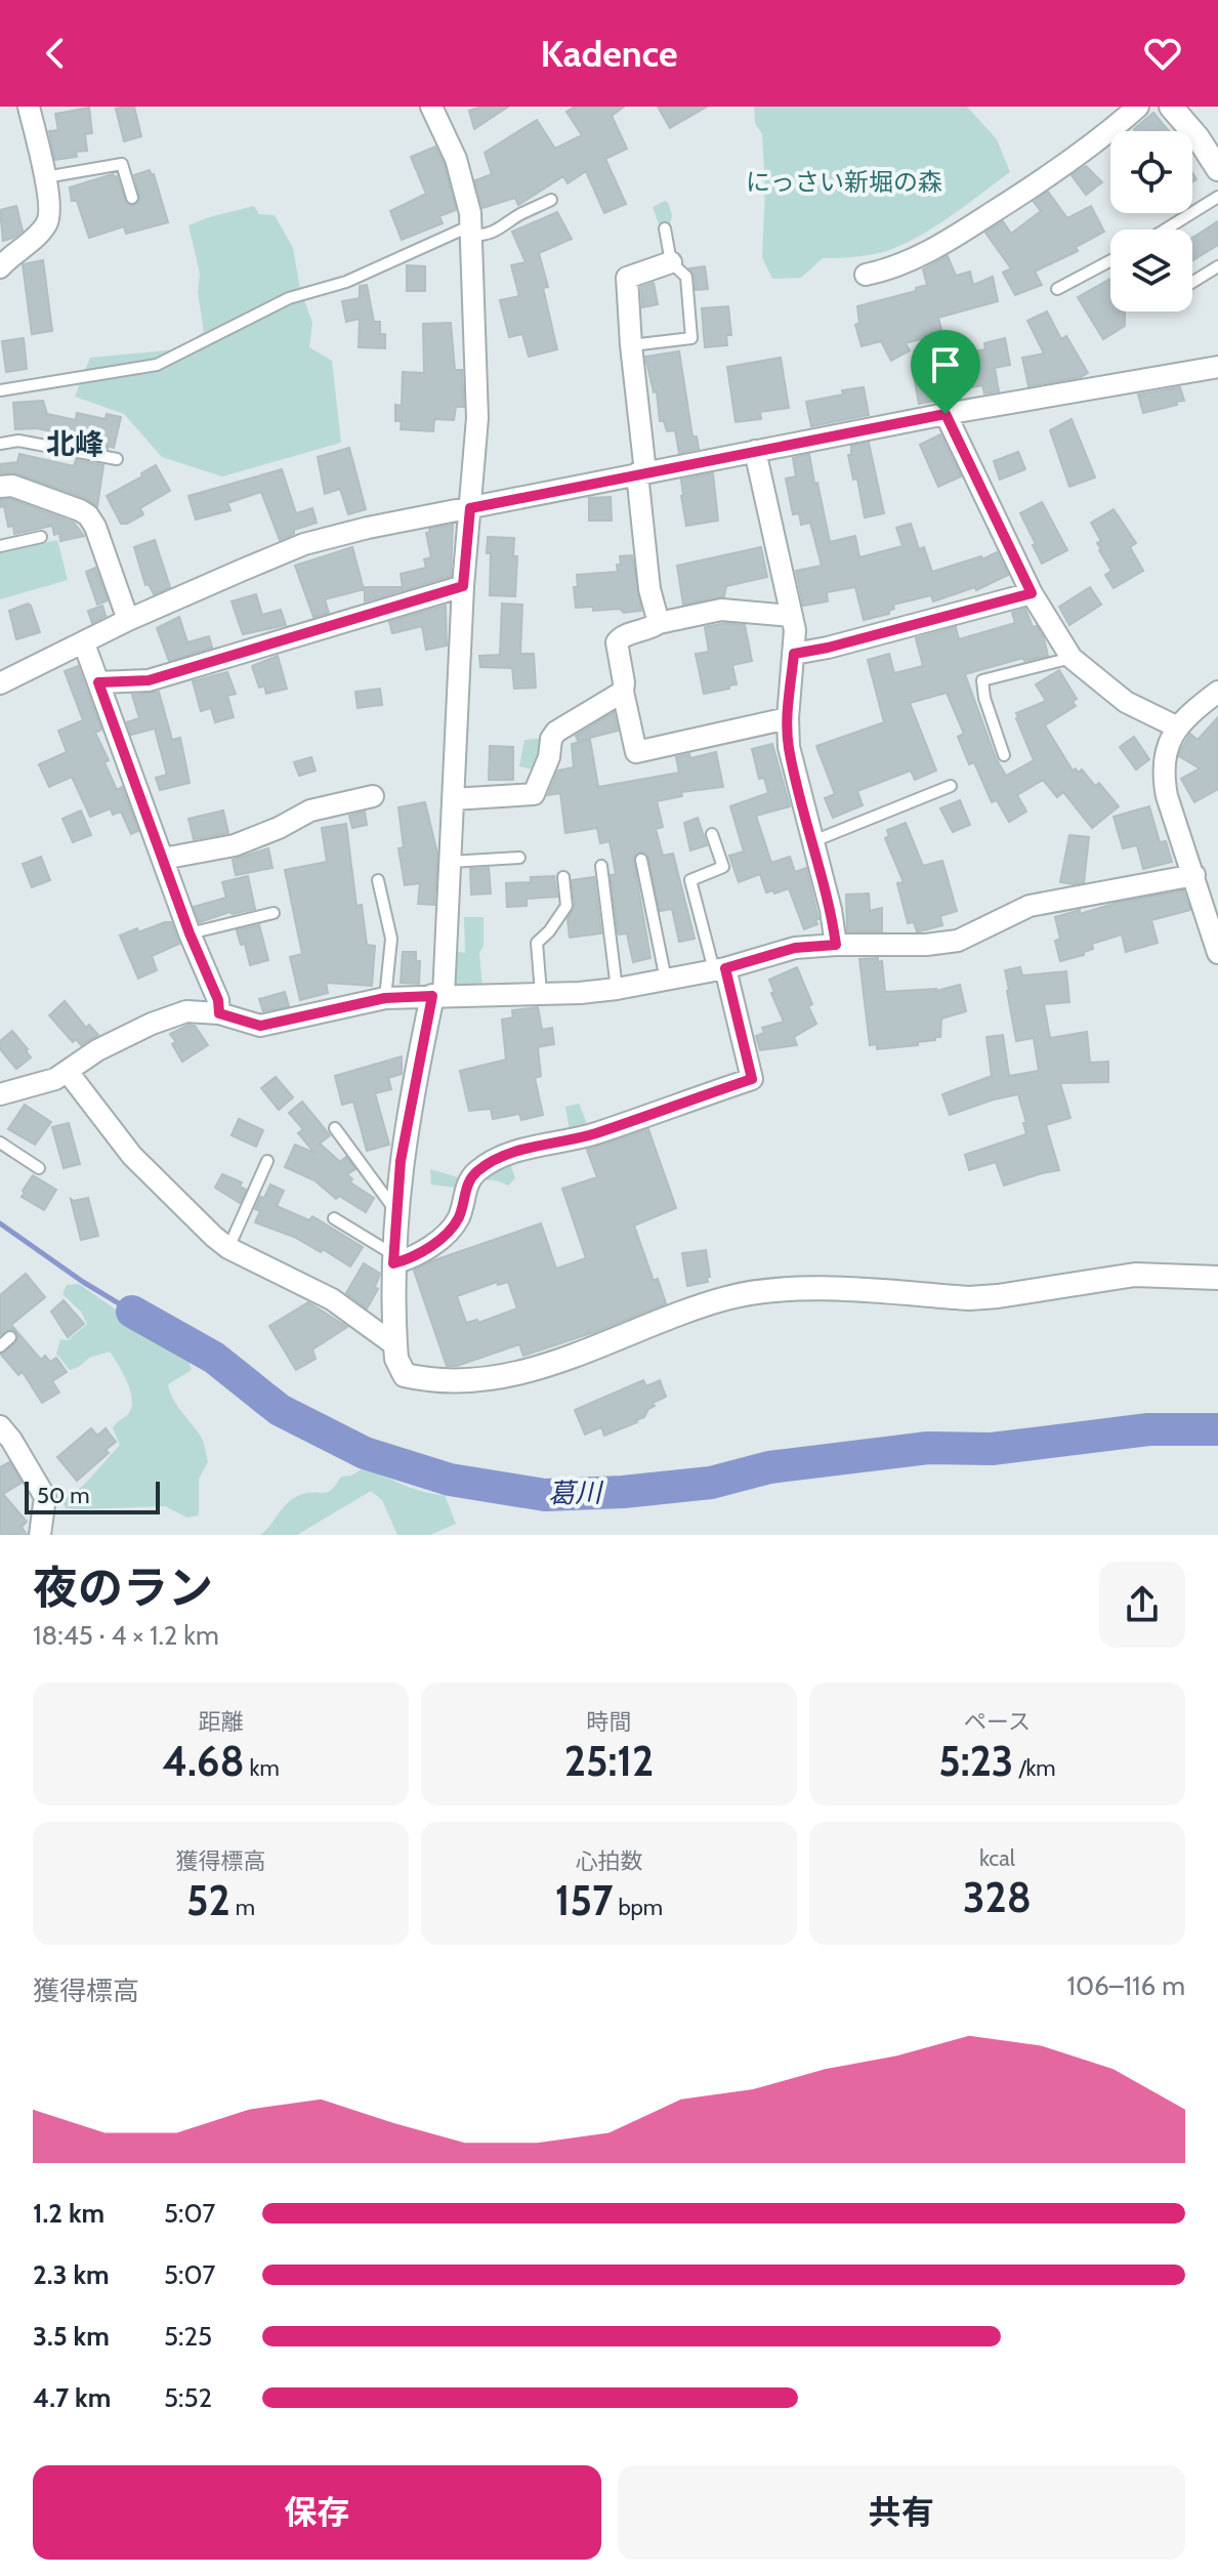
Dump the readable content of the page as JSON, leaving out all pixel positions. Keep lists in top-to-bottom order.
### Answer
{
  "districts": ["北峰"],
  "water": ["葛川"],
  "parks": ["にっさい新堀の森"],
  "scale_bar": "50 m",
  "page": {
    "header": "Kadence",
    "scale": "50 m",
    "heading": ["夜のラン", "18:45 · 4 × 1.2 km"],
    "stats": [
      ["距離", "4.68 km"],
      ["時間", "25:12"],
      ["ペース", "5:23 /km"],
      ["獲得標高", "52 m"],
      ["心拍数", "157 bpm"],
      ["kcal", "328"]
    ],
    "chart": ["獲得標高", "106–116 m"],
    "list": [
      {
        "name": "1.2 km",
        "note": "5:07"
      },
      {
        "name": "2.3 km",
        "note": "5:07"
      },
      {
        "name": "3.5 km",
        "note": "5:25"
      },
      {
        "name": "4.7 km",
        "note": "5:52"
      }
    ],
    "buttons": ["保存", "共有"]
  }
}
